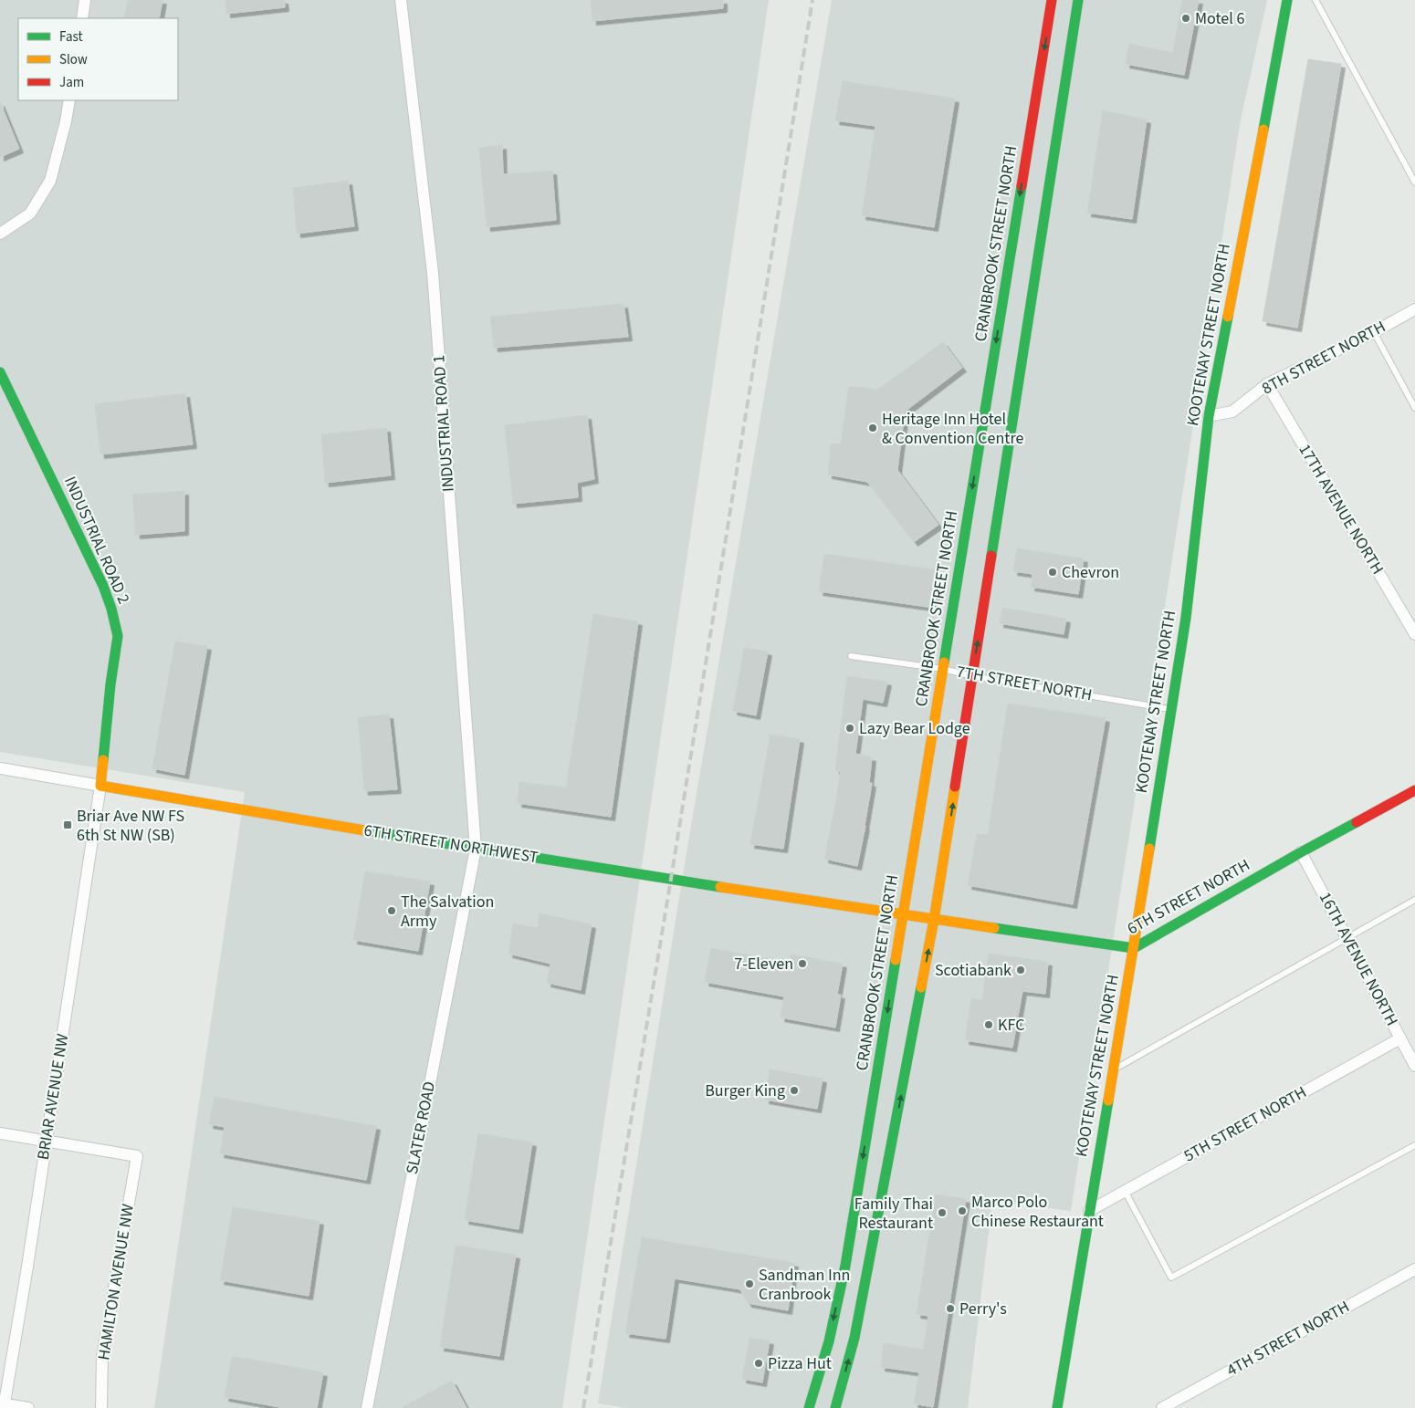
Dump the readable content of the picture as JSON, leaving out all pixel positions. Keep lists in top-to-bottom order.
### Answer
{
  "streets": {
    "main road": [
      "CRANBROOK STREET NORTH",
      "KOOTENAY STREET NORTH",
      "INDUSTRIAL ROAD 2",
      "6TH STREET NORTHWEST",
      "6TH STREET NORTH"
    ],
    "street": [
      "8TH STREET NORTH",
      "INDUSTRIAL ROAD 1",
      "17TH AVENUE NORTH",
      "16TH AVENUE NORTH",
      "BRIAR AVENUE NW",
      "5TH STREET NORTH",
      "SLATER ROAD",
      "HAMILTON AVENUE NW",
      "4TH STREET NORTH"
    ],
    "lane": ["7TH STREET NORTH"]
  },
  "crossings": [
    ["CRANBROOK STREET NORTH", "7TH STREET NORTH"],
    ["CRANBROOK STREET NORTH", "6TH STREET NORTHWEST"],
    ["CRANBROOK STREET NORTH", "6TH STREET NORTH"],
    ["KOOTENAY STREET NORTH", "8TH STREET NORTH"],
    ["KOOTENAY STREET NORTH", "7TH STREET NORTH"],
    ["KOOTENAY STREET NORTH", "6TH STREET NORTH"],
    ["KOOTENAY STREET NORTH", "5TH STREET NORTH"],
    ["8TH STREET NORTH", "17TH AVENUE NORTH"],
    ["INDUSTRIAL ROAD 1", "6TH STREET NORTHWEST"],
    ["INDUSTRIAL ROAD 1", "SLATER ROAD"],
    ["INDUSTRIAL ROAD 2", "6TH STREET NORTHWEST"],
    ["INDUSTRIAL ROAD 2", "BRIAR AVENUE NW"],
    ["6TH STREET NORTHWEST", "6TH STREET NORTH"],
    ["6TH STREET NORTHWEST", "BRIAR AVENUE NW"],
    ["6TH STREET NORTHWEST", "SLATER ROAD"],
    ["6TH STREET NORTH", "16TH AVENUE NORTH"],
    ["16TH AVENUE NORTH", "5TH STREET NORTH"],
    ["BRIAR AVENUE NW", "HAMILTON AVENUE NW"]
  ],
  "places": {
    "other": [
      "Motel 6",
      "Heritage Inn Hotel & Convention Centre",
      "Chevron",
      "Lazy Bear Lodge",
      "The Salvation Army",
      "7-Eleven",
      "Scotiabank",
      "KFC",
      "Burger King",
      "Marco Polo Chinese Restaurant",
      "Family Thai Restaurant",
      "Sandman Inn Cranbrook",
      "Perry's",
      "Pizza Hut"
    ],
    "transit": ["Briar Ave NW FS 6th St NW (SB)"]
  },
  "legend": ["Fast", "Slow", "Jam"]
}
